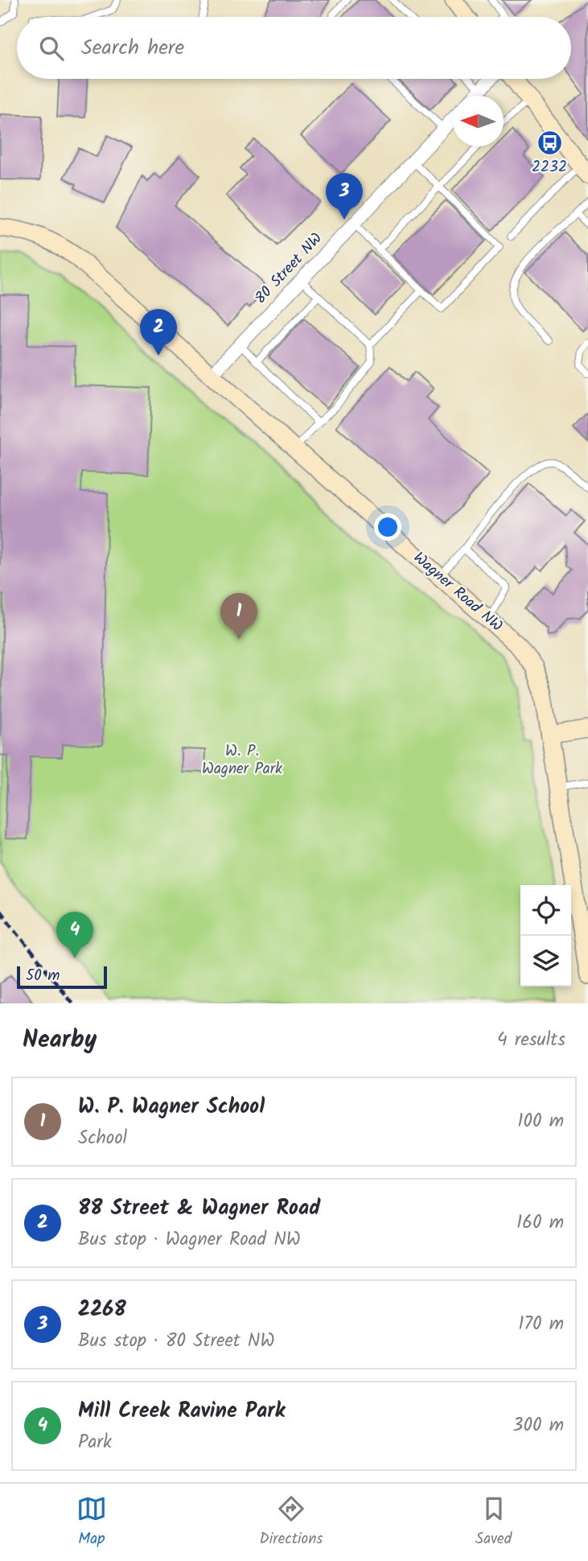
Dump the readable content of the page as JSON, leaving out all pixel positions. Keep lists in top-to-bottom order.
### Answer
{
  "streets": {
    "street": ["80 Street NW", "Wagner Road NW"]
  },
  "crossings": [
    ["80 Street NW", "Wagner Road NW"]
  ],
  "parks": ["W. P. Wagner Park"],
  "places": {
    "bus stop": ["2232"]
  },
  "scale_bar": "50 m",
  "north": "left",
  "page": {
    "search": "Search here",
    "pins": [
      "3",
      "2",
      "1",
      "4"
    ],
    "scale": "50 m",
    "heading": ["Nearby", "4 results"],
    "list": [
      {
        "mark": "1",
        "name": "W. P. Wagner School",
        "note": "School",
        "value": "100 m"
      },
      {
        "mark": "2",
        "name": "88 Street & Wagner Road",
        "note": "Bus stop · Wagner Road NW",
        "value": "160 m"
      },
      {
        "mark": "3",
        "name": "2268",
        "note": "Bus stop · 80 Street NW",
        "value": "170 m"
      },
      {
        "mark": "4",
        "name": "Mill Creek Ravine Park",
        "note": "Park",
        "value": "300 m"
      }
    ],
    "nav": ["Map", "Directions", "Saved"]
  }
}
